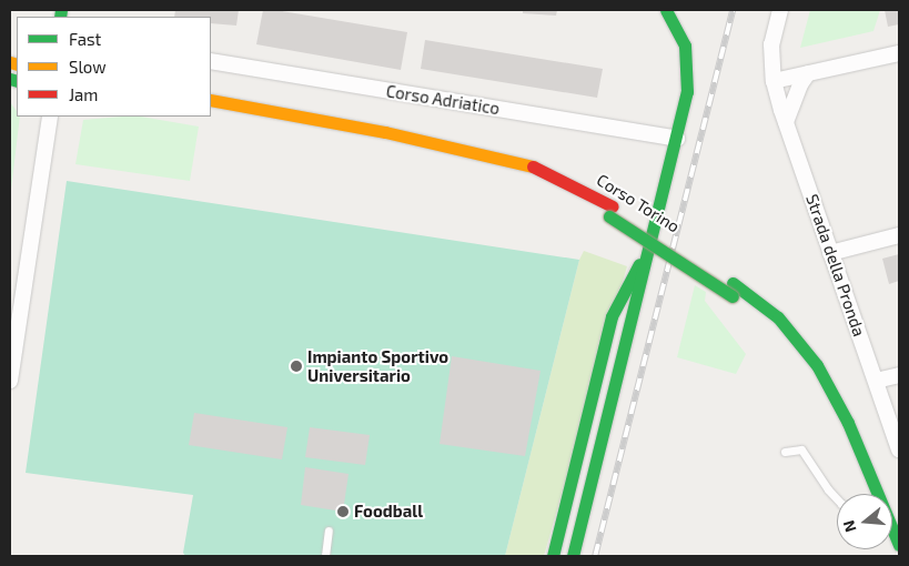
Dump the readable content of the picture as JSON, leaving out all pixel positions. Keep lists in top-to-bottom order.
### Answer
{
  "streets": {
    "street": ["Corso Adriatico", "Corso Torino", "Strada della Pronda"]
  },
  "places": ["Impianto Sportivo Universitario", "Foodball"],
  "legend": ["Fast", "Slow", "Jam"],
  "north": "left"
}
